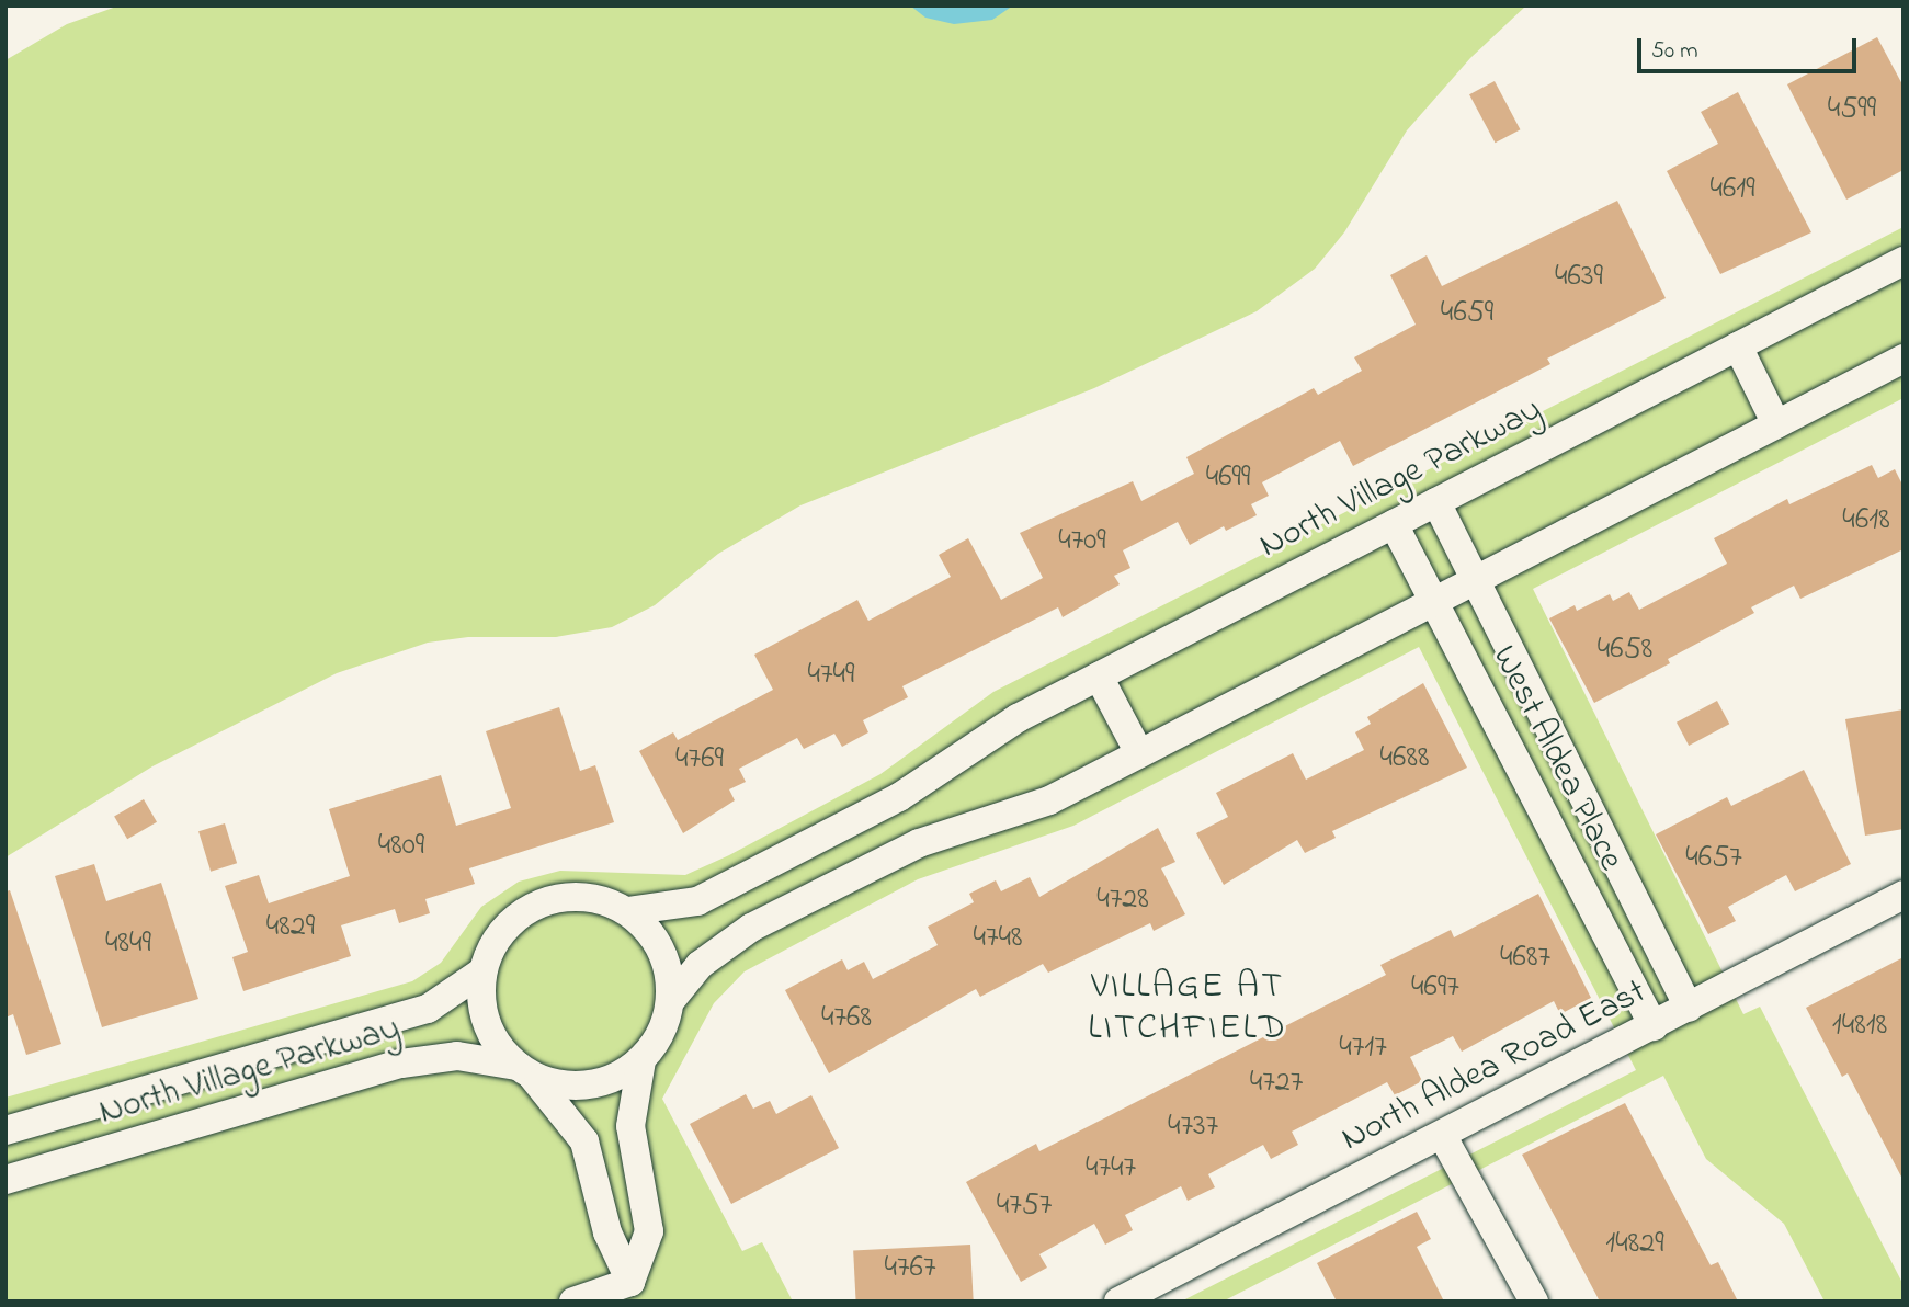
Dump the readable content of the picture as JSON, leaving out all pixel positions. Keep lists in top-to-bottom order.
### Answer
{
  "streets": {
    "street": ["North Village Parkway", "West Aldea Place", "North Aldea Road East"]
  },
  "crossings": [
    ["North Village Parkway", "West Aldea Place"],
    ["West Aldea Place", "North Aldea Road East"]
  ],
  "districts": ["VILLAGE AT LITCHFIELD"],
  "house_numbers": [
    "4599",
    "4619",
    "4639",
    "4659",
    "4699",
    "4618",
    "4709",
    "4658",
    "4749",
    "4688",
    "4769",
    "4809",
    "4657",
    "4728",
    "4829",
    "4748",
    "4849",
    "4687",
    "4697",
    "4768",
    "14818",
    "4717",
    "4727",
    "4737",
    "4747",
    "4757",
    "14829",
    "4767"
  ],
  "scale_bar": "50 m"
}
